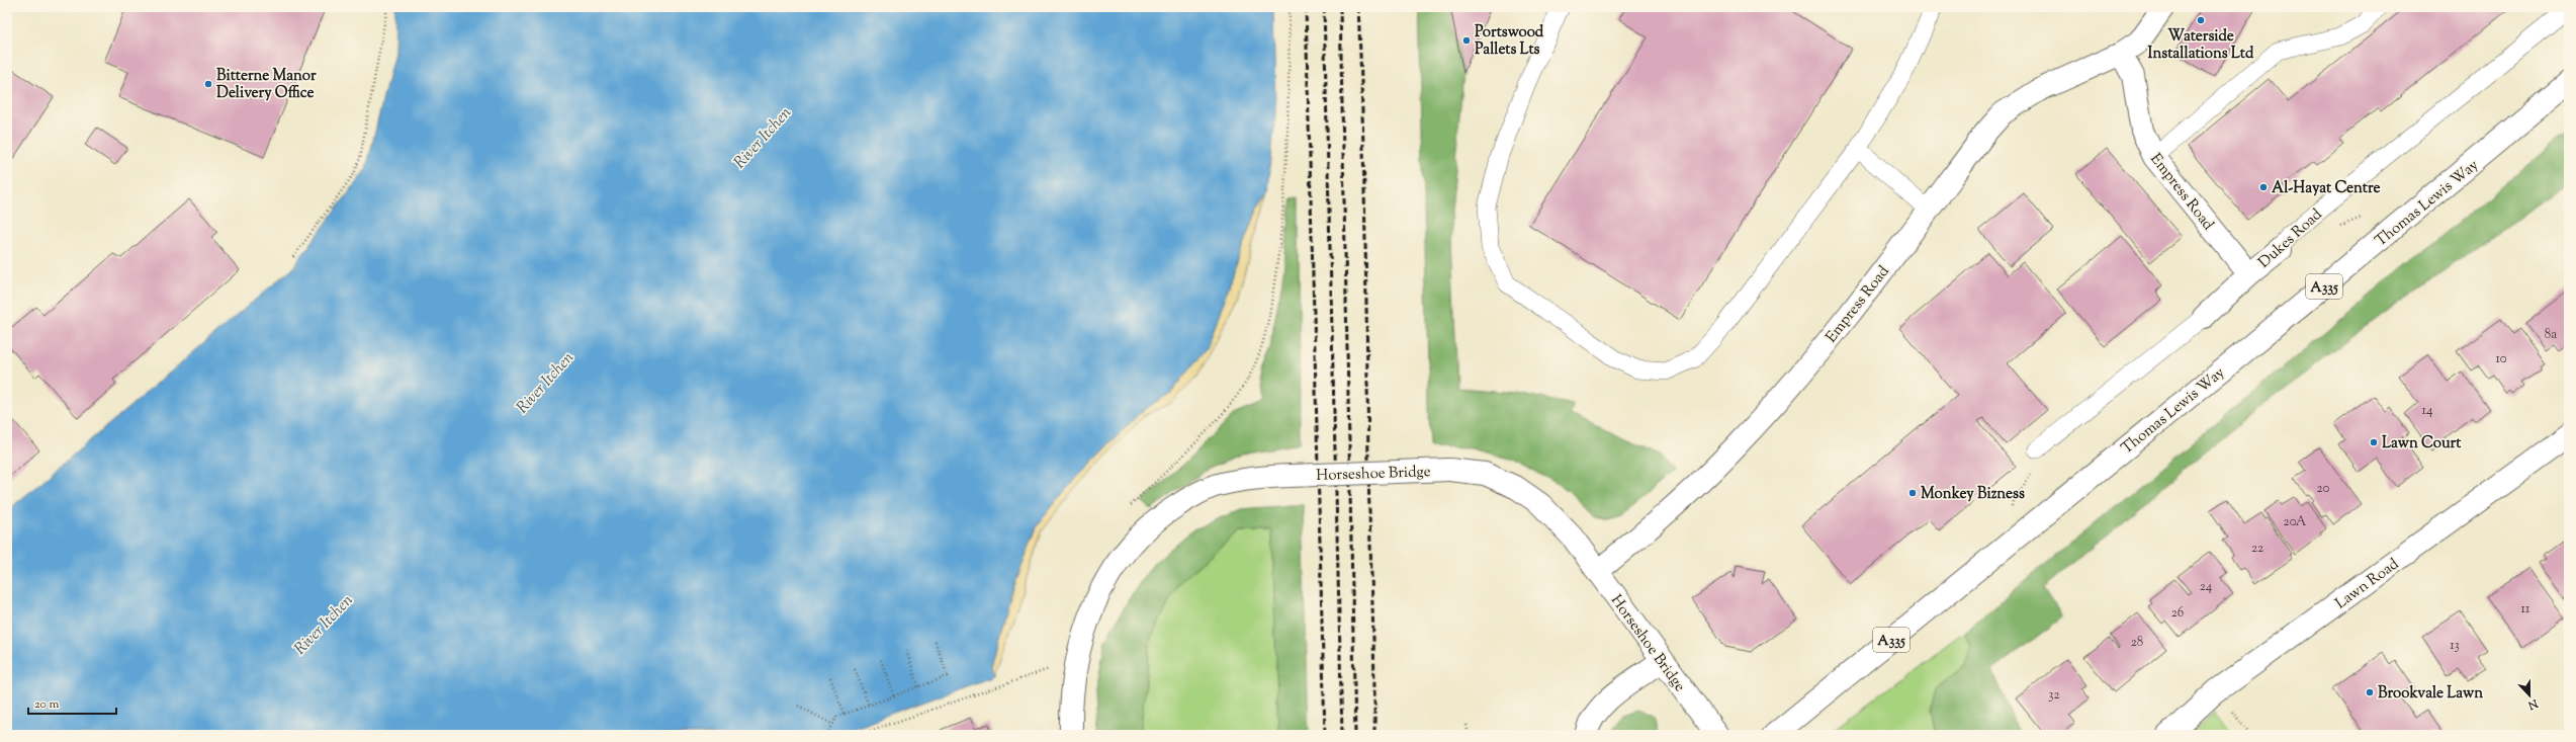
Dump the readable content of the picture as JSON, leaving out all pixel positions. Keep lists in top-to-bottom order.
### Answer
{
  "streets": {
    "street": [
      "Empress Road",
      "Thomas Lewis Way",
      "Dukes Road",
      "A335",
      "Horseshoe Bridge",
      "Lawn Road"
    ]
  },
  "crossings": [
    ["Empress Road", "Dukes Road"],
    ["Empress Road", "Horseshoe Bridge"]
  ],
  "water": ["River Itchen"],
  "places": [
    "Waterside Installations Ltd",
    "Portswood Pallets Lts",
    "Bitterne Manor Delivery Office",
    "Al-Hayat Centre",
    "Lawn Court",
    "Monkey Bizness",
    "Brookvale Lawn"
  ],
  "house_numbers": [
    "8a",
    "10",
    "14",
    "20",
    "20A",
    "22",
    "24",
    "11",
    "26",
    "28",
    "13",
    "32"
  ],
  "scale_bar": "20 m",
  "north": "bottom"
}
